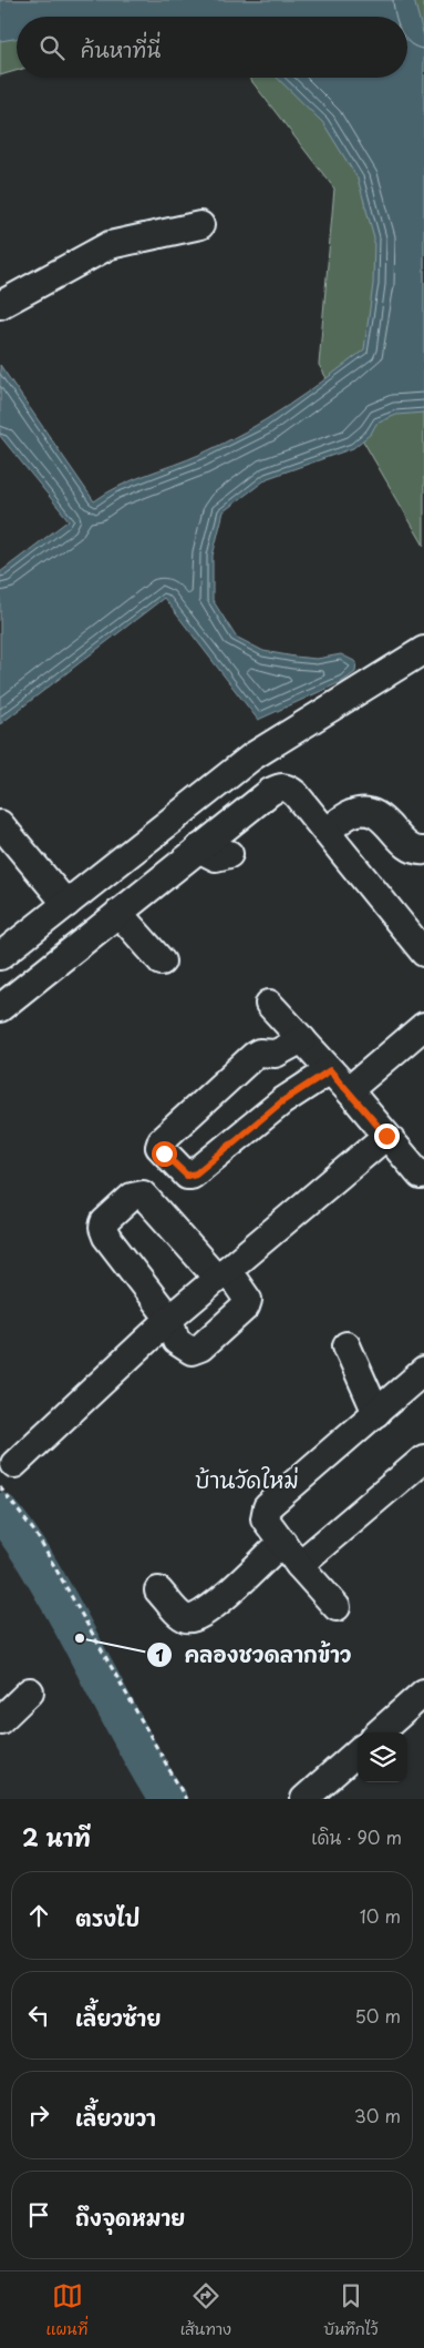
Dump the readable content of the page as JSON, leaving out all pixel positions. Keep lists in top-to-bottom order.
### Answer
{
  "districts": ["บ้านวัดใหม่"],
  "places": ["คลองชวดลากข้าว"],
  "page": {
    "search": "ค้นหาที่นี่",
    "heading": ["2 นาที", "เดิน · 90 m"],
    "list": [
      ["ตรงไป", "10 m"],
      ["เลี้ยวซ้าย", "50 m"],
      ["เลี้ยวขวา", "30 m"],
      "ถึงจุดหมาย"
    ],
    "nav": ["แผนที่", "เส้นทาง", "บันทึกไว้"]
  }
}
